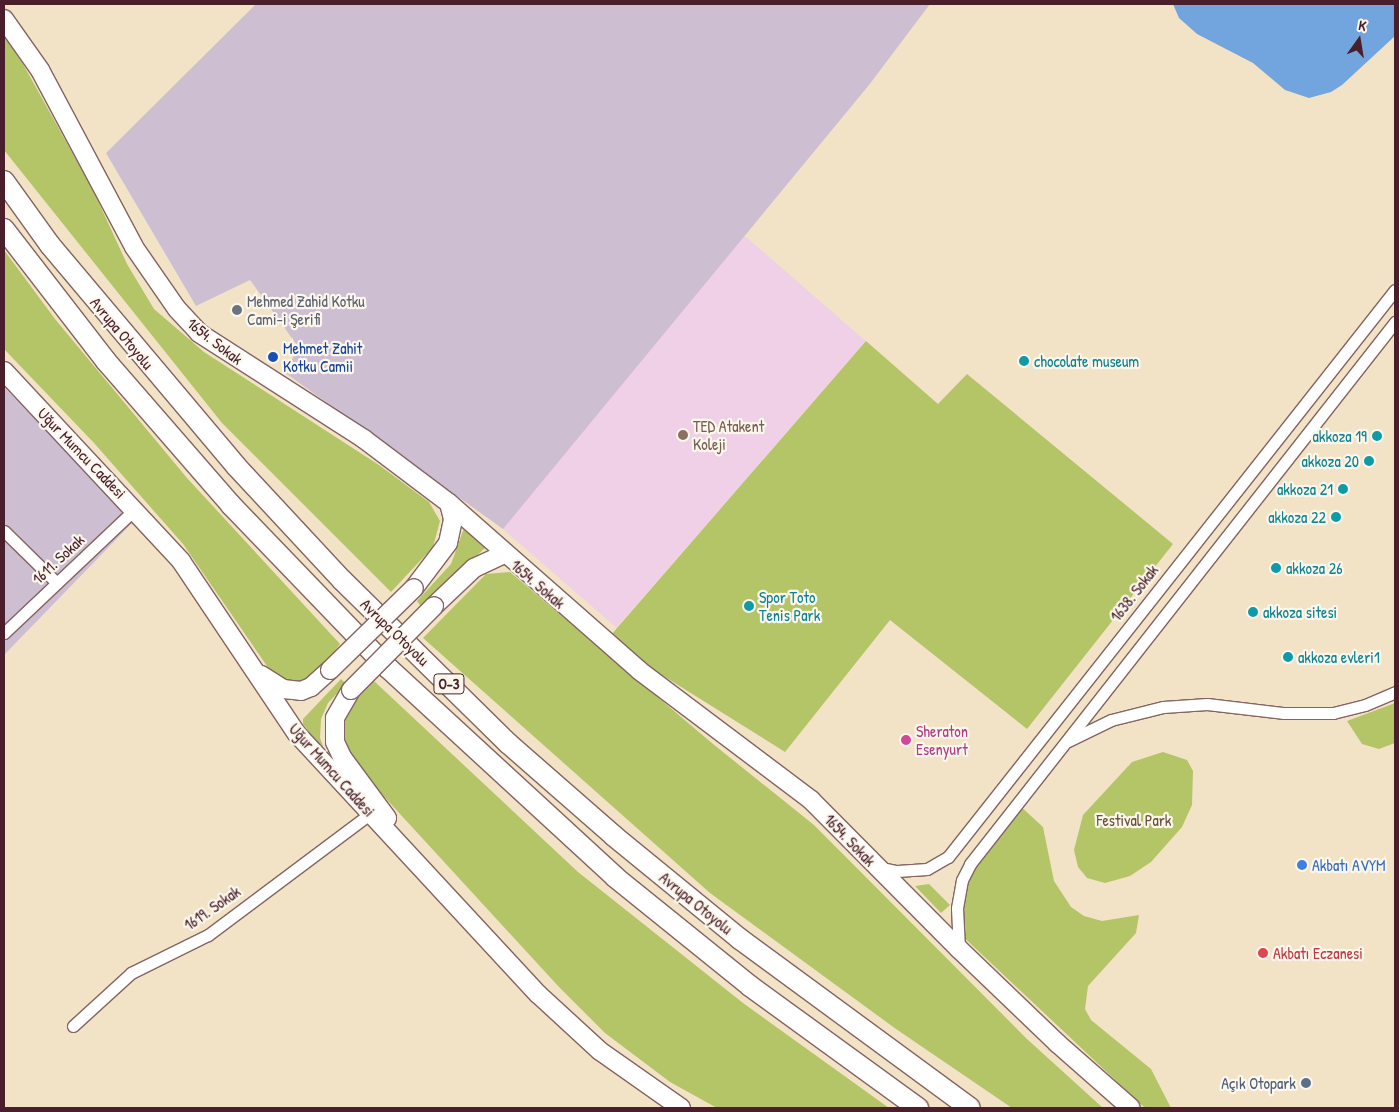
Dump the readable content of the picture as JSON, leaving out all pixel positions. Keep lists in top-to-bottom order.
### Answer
{
  "streets": {
    "highway": ["Avrupa Otoyolu", "O-3"],
    "main road": ["1654. Sokak", "Uğur Mumcu Caddesi"],
    "street": ["1611. Sokak", "1638. Sokak", "1619. Sokak"]
  },
  "crossings": [
    ["1654. Sokak", "1638. Sokak"],
    ["Uğur Mumcu Caddesi", "1611. Sokak"],
    ["Uğur Mumcu Caddesi", "1619. Sokak"]
  ],
  "parks": ["Festival Park"],
  "places": [
    "Mehmed Zahid Kotku Cami-i Şerifi",
    "Mehmet Zahit Kotku Camii",
    "chocolate museum",
    "TED Atakent Koleji",
    "akkoza 19",
    "akkoza 20",
    "akkoza 21",
    "akkoza 22",
    "akkoza 26",
    "Spor Toto Tenis Park",
    "akkoza sitesi",
    "akkoza evleri1",
    "Sheraton Esenyurt",
    "Akbatı AVYM",
    "Akbatı Eczanesi",
    "Açık Otopark"
  ],
  "north": "top"
}
